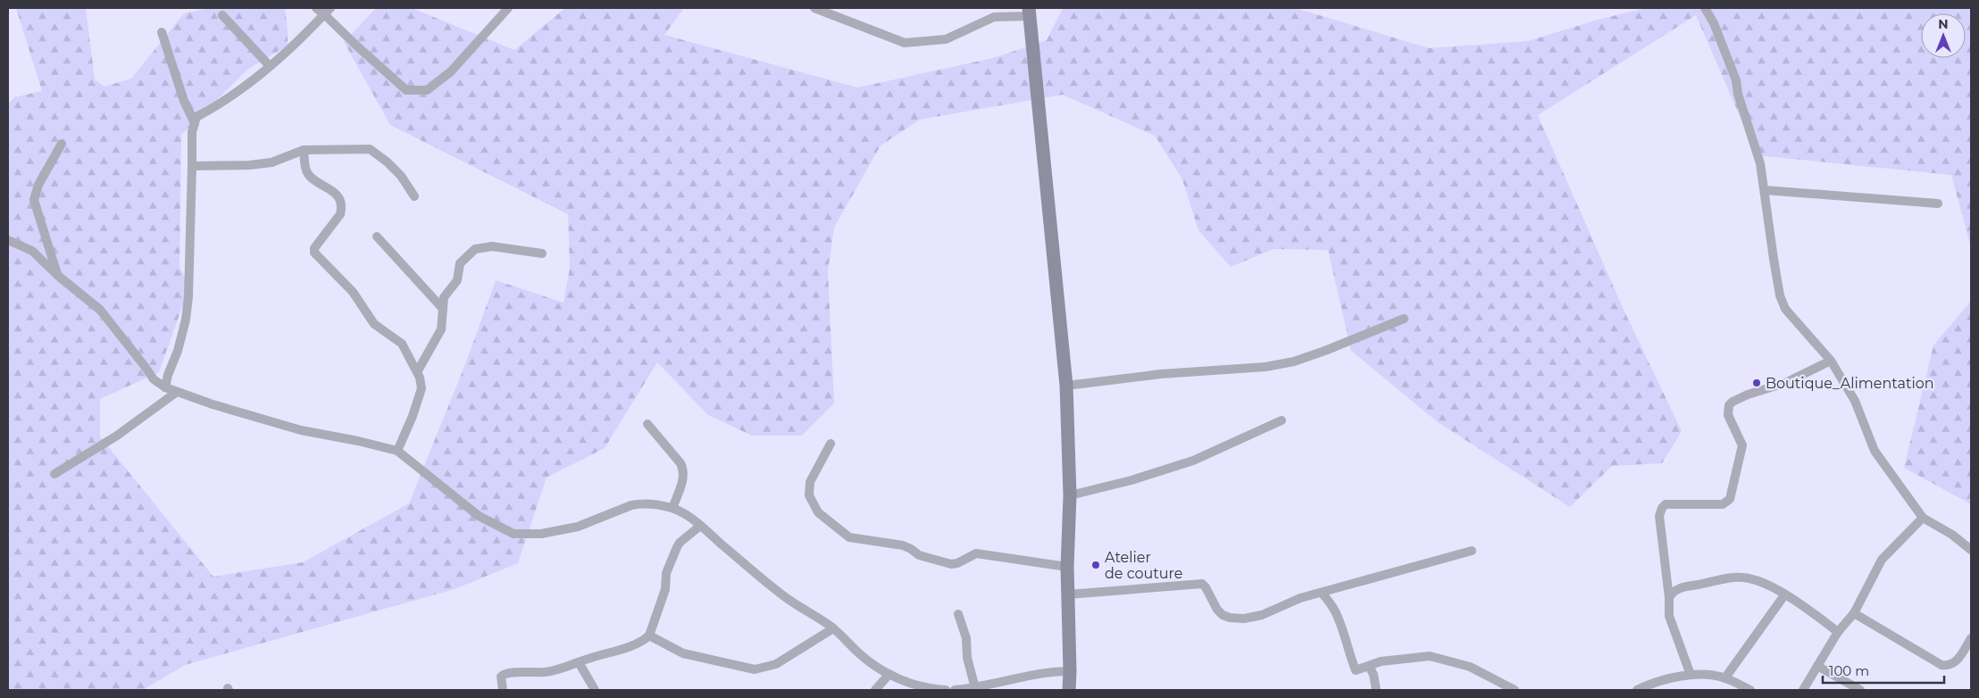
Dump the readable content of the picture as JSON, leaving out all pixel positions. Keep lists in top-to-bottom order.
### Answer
{
  "places": ["Boutique_Alimentation", "Atelier de couture"],
  "scale_bar": "100 m",
  "north": "top"
}
